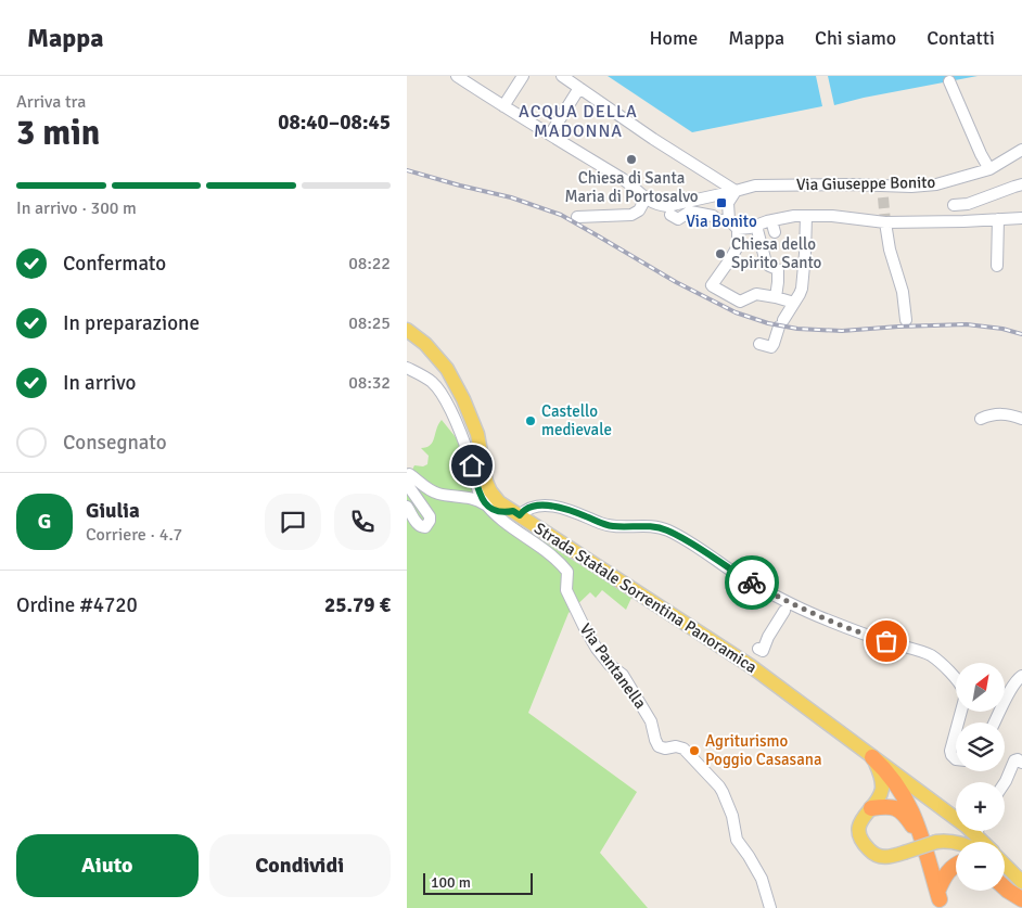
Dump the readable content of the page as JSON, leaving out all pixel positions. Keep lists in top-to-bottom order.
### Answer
{
  "streets": {
    "main road": ["Strada Statale Sorrentina Panoramica"],
    "street": ["Via Giuseppe Bonito", "Via Pantanella"]
  },
  "districts": ["ACQUA DELLA MADONNA"],
  "places": {
    "other": [
      "Chiesa di Santa Maria di Portosalvo",
      "Chiesa dello Spirito Santo",
      "Castello medievale",
      "Agriturismo Poggio Casasana"
    ],
    "transit": ["Via Bonito"]
  },
  "scale_bar": "100 m",
  "north": "top right",
  "page": {
    "header": "Mappa",
    "nav": [
      "Home",
      "Mappa",
      "Chi siamo",
      "Contatti"
    ],
    "heading": ["3 min", "Arriva tra", "08:40–08:45"],
    "panel": [
      "Giulia",
      "Corriere · 4.7",
      "Ordine #4720",
      "25.79 €"
    ],
    "bar": "In arrivo · 300 m",
    "list": [
      ["Confermato", "08:22"],
      ["In preparazione", "08:25"],
      ["In arrivo", "08:32"],
      "Consegnato"
    ],
    "round": "G",
    "map_buttons": ["+", "−"],
    "buttons": ["Aiuto", "Condividi"],
    "scale": "100 m"
  }
}
